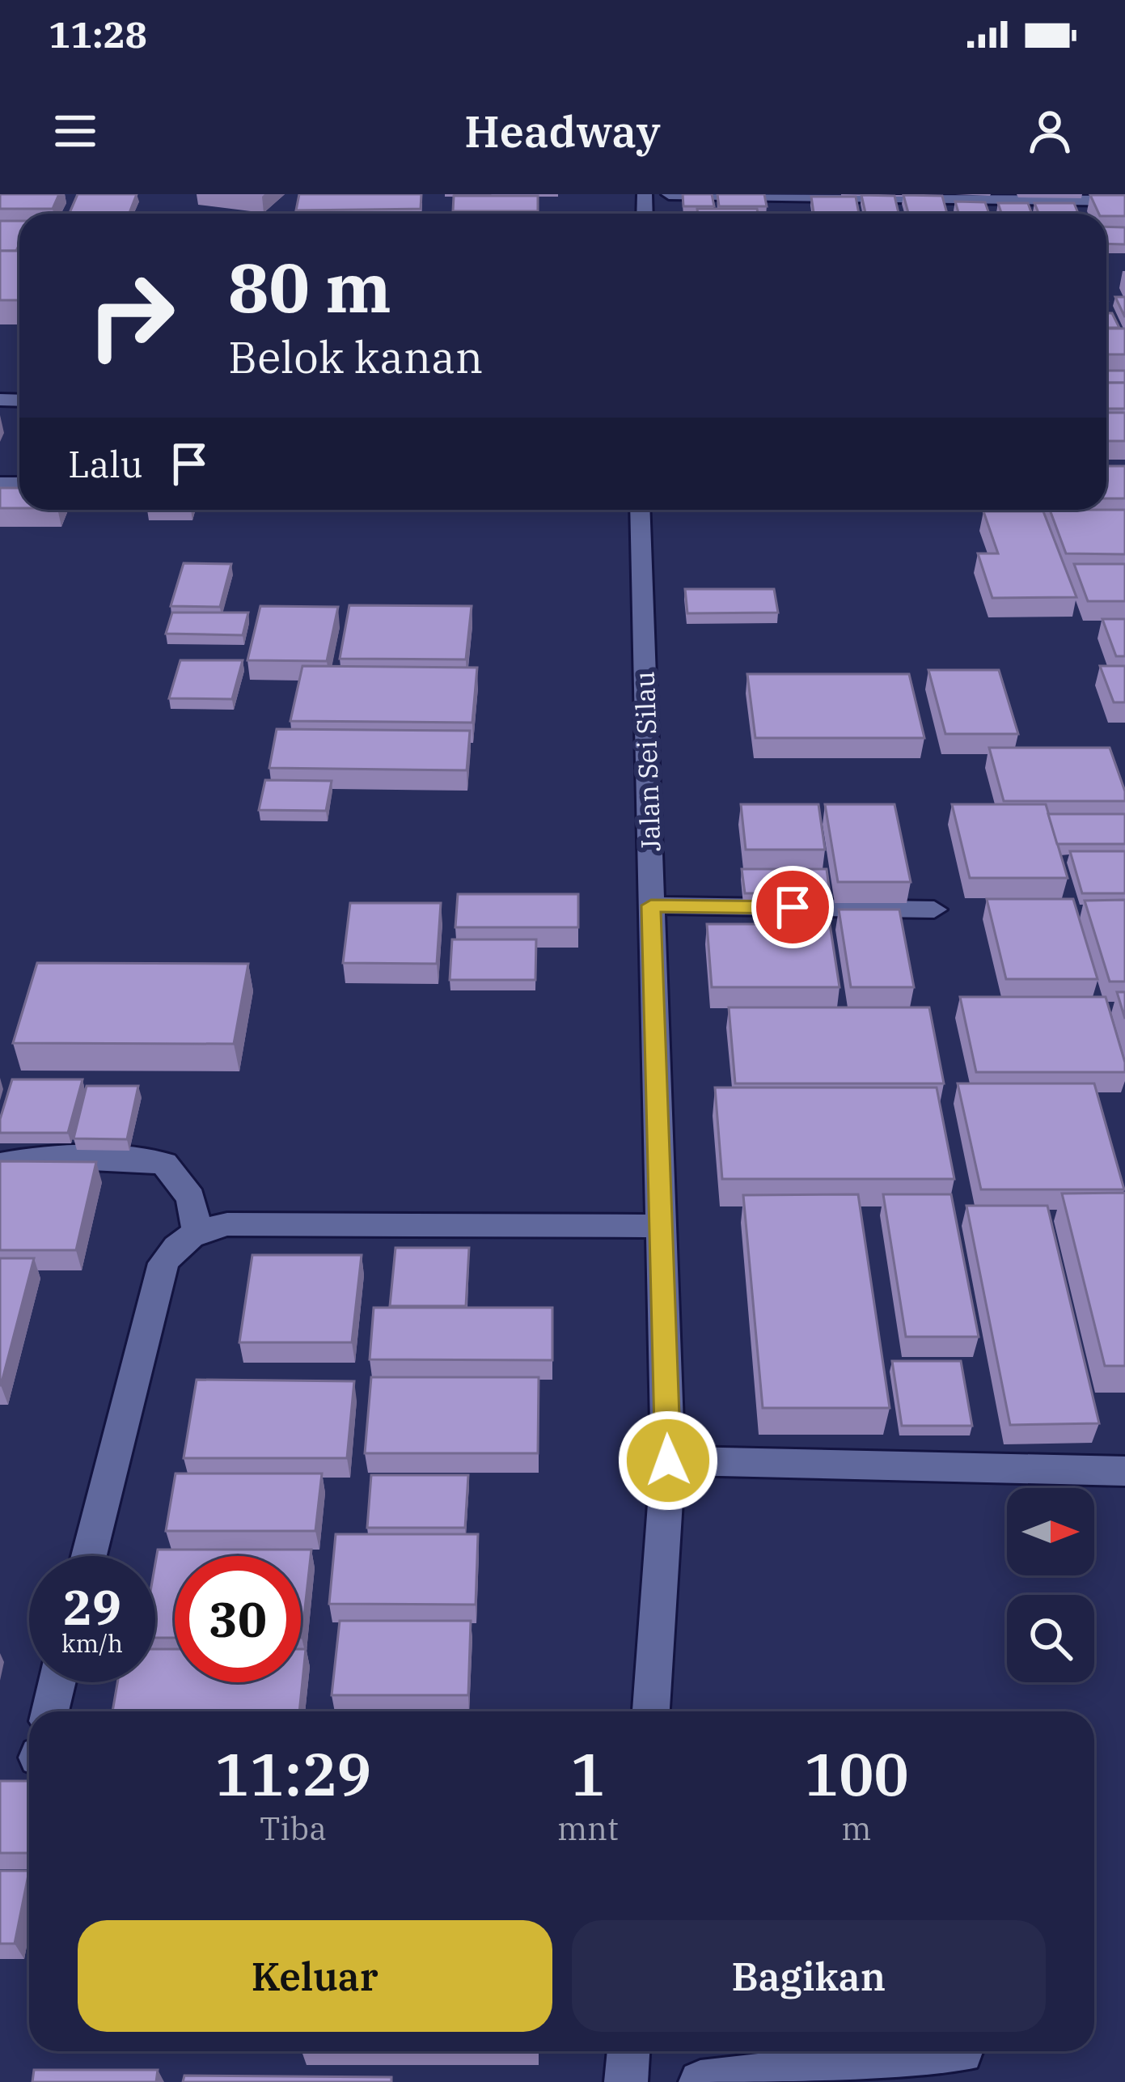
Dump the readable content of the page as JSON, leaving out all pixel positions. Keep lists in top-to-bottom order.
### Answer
{
  "streets": {
    "street": ["Jalan Sei Silau"]
  },
  "north": "right",
  "page": {
    "status": "11:28",
    "header": "Headway",
    "turn": ["80 m", "Belok kanan"],
    "then": "Lalu",
    "speed": "29 km/h",
    "limit": "30",
    "eta": [
      "11:29",
      "Tiba",
      "1",
      "mnt",
      "100",
      "m"
    ],
    "buttons": ["Keluar", "Bagikan"]
  }
}
